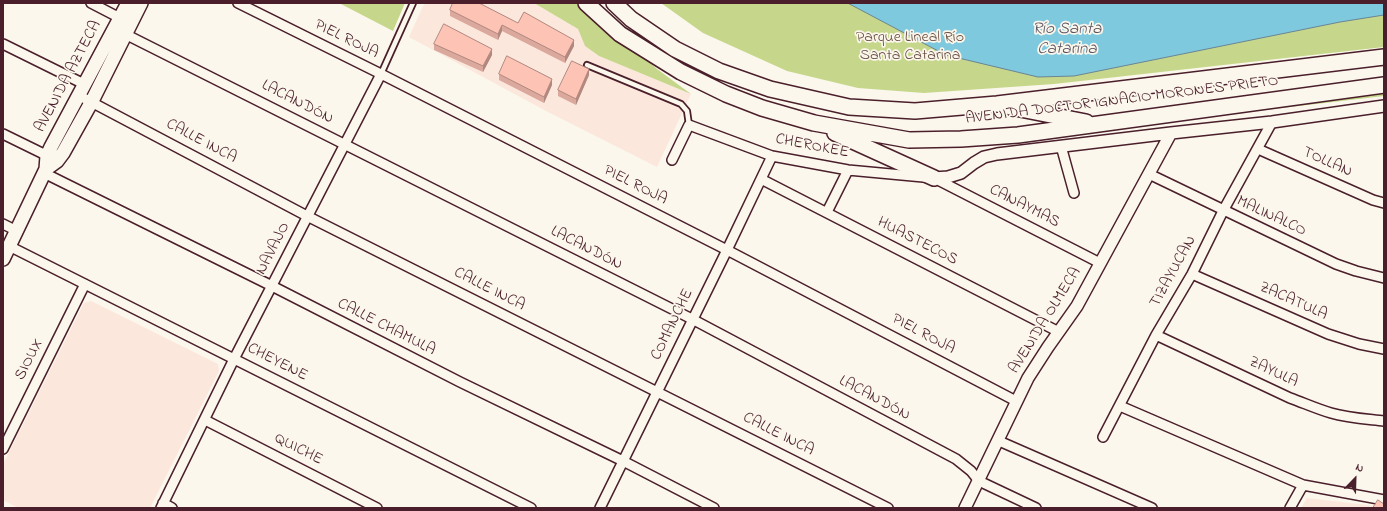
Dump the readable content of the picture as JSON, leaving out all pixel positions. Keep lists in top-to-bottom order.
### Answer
{
  "streets": {
    "highway": ["AVENIDA DOCTOR IGNACIO MORONES PRIETO"],
    "main road": ["AVENIDA AZTECA"],
    "street": [
      "PIEL ROJA",
      "LACANDÓN",
      "CALLE INCA",
      "CHEROKEE",
      "TOLLAN",
      "CANAYMAS",
      "MALINALCO",
      "HUASTECOS",
      "NAVAJO",
      "TIZAYUCAN",
      "ZACATULA",
      "AVENIDA OLMECA",
      "COMANCHE",
      "CALLE CHAMULA",
      "SIOUX",
      "CHEYENE",
      "ZAYULA",
      "QUICHE"
    ]
  },
  "crossings": [
    ["PIEL ROJA", "NAVAJO"],
    ["PIEL ROJA", "AVENIDA OLMECA"],
    ["PIEL ROJA", "COMANCHE"],
    ["AVENIDA AZTECA", "LACANDÓN"],
    ["AVENIDA AZTECA", "CALLE INCA"],
    ["AVENIDA AZTECA", "CALLE CHAMULA"],
    ["AVENIDA AZTECA", "CHEYENE"],
    ["LACANDÓN", "NAVAJO"],
    ["LACANDÓN", "AVENIDA OLMECA"],
    ["LACANDÓN", "COMANCHE"],
    ["CALLE INCA", "NAVAJO"],
    ["CALLE INCA", "COMANCHE"],
    ["CHEROKEE", "CANAYMAS"],
    ["CHEROKEE", "COMANCHE"],
    ["TOLLAN", "TIZAYUCAN"],
    ["CANAYMAS", "AVENIDA OLMECA"],
    ["MALINALCO", "TIZAYUCAN"],
    ["MALINALCO", "AVENIDA OLMECA"],
    ["HUASTECOS", "AVENIDA OLMECA"],
    ["HUASTECOS", "COMANCHE"],
    ["NAVAJO", "CALLE CHAMULA"],
    ["NAVAJO", "CHEYENE"],
    ["NAVAJO", "QUICHE"],
    ["TIZAYUCAN", "ZACATULA"],
    ["TIZAYUCAN", "ZAYULA"],
    ["COMANCHE", "CALLE CHAMULA"],
    ["SIOUX", "CHEYENE"]
  ],
  "water": ["Río Santa Catarina"],
  "parks": ["Parque Lineal Río Santa Catarina"],
  "north": "top right"
}
